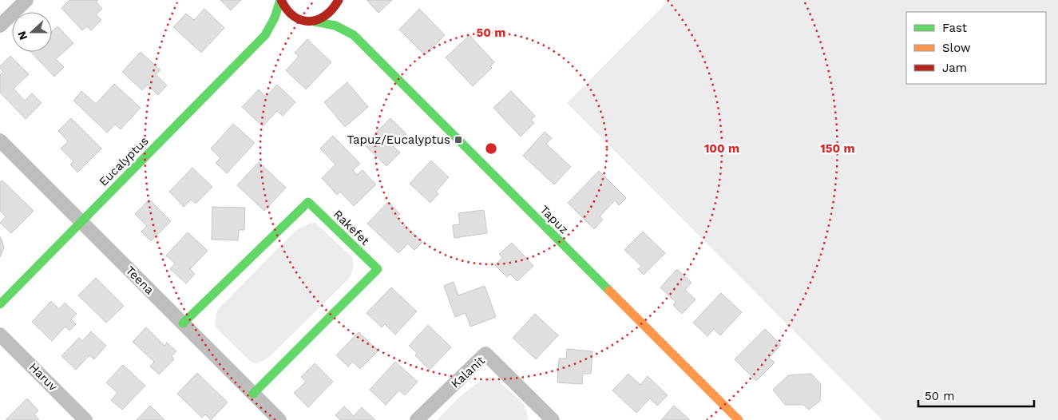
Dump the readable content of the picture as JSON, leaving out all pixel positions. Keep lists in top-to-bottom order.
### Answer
{
  "streets": {
    "street": [
      "Eucalyptus",
      "Tapuz",
      "Rakefet",
      "Teena",
      "Kalanit",
      "Haruv"
    ]
  },
  "crossings": [
    ["Eucalyptus", "Teena"],
    ["Rakefet", "Teena"]
  ],
  "places": {
    "transit": ["Tapuz/Eucalyptus"]
  },
  "legend": ["Fast", "Slow", "Jam"],
  "scale_bar": "50 m",
  "north": "left",
  "rings": ["50 m", "100 m", "150 m"]
}
